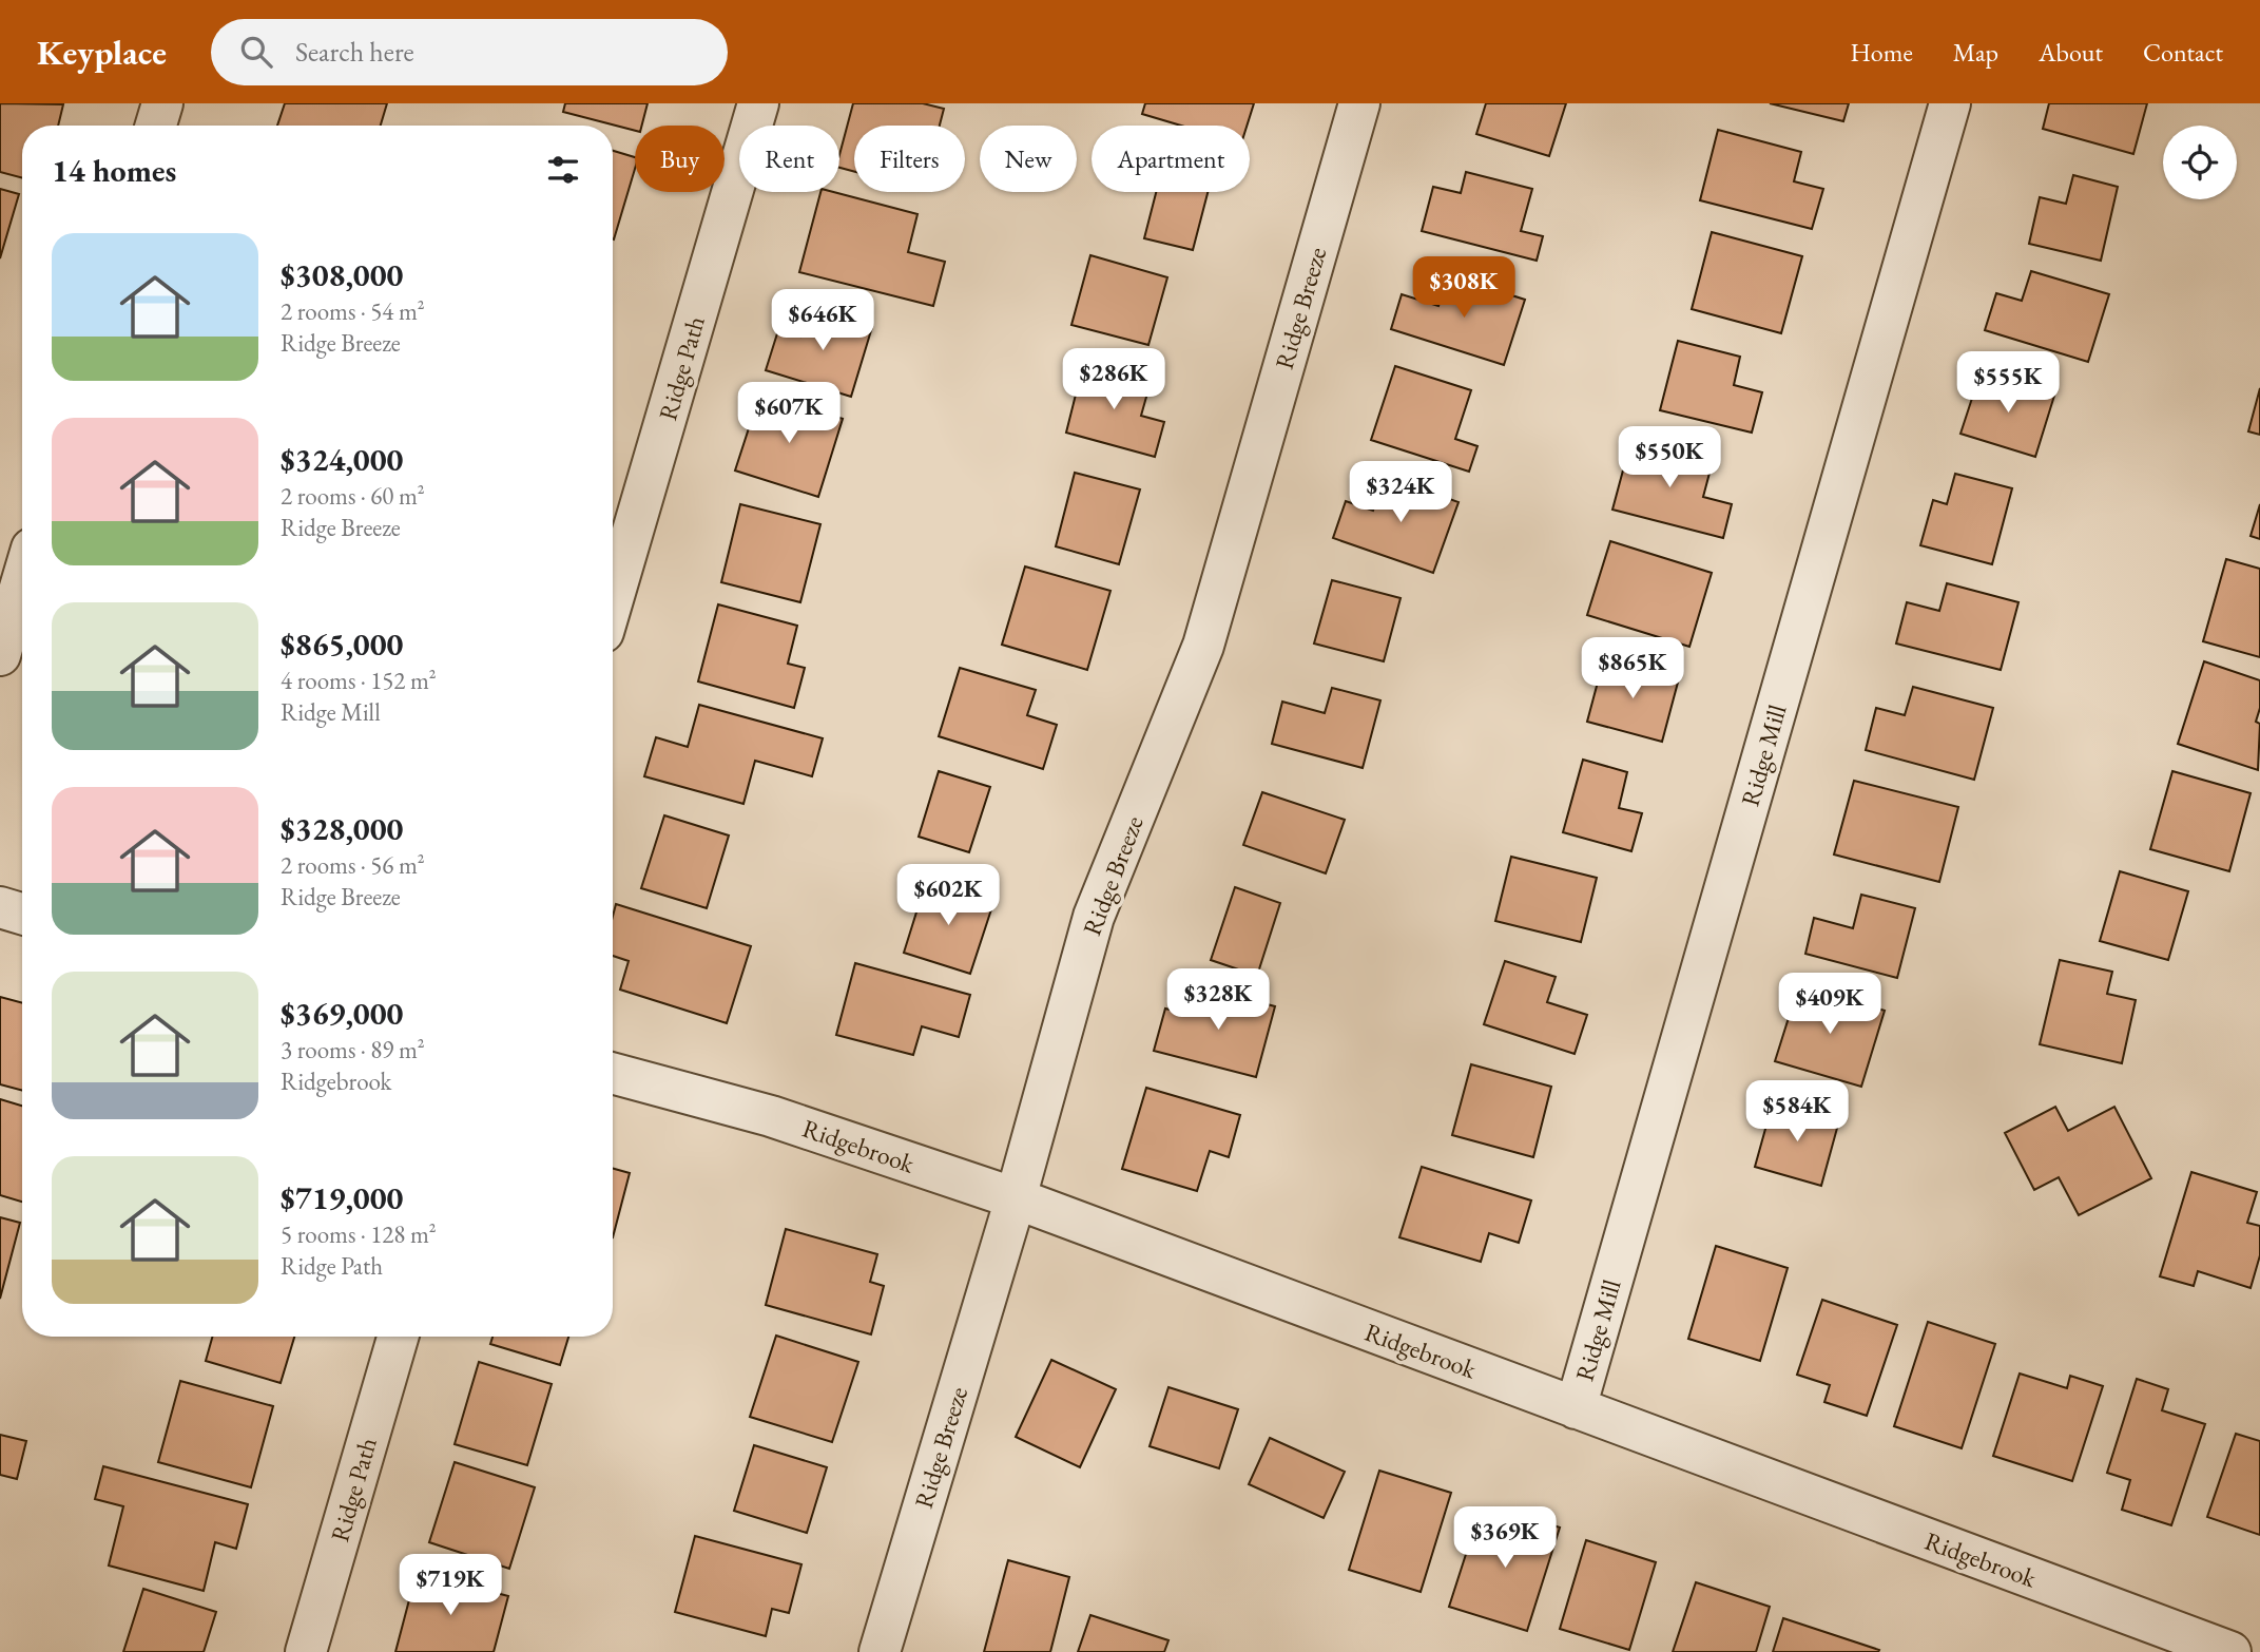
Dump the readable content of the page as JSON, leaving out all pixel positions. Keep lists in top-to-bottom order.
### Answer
{
  "streets": {
    "street": [
      "Ridge Breeze",
      "Ridge Path",
      "Ridge Mill",
      "Ridgebrook"
    ]
  },
  "crossings": [
    ["Ridge Breeze", "Ridgebrook"],
    ["Ridge Mill", "Ridgebrook"]
  ],
  "page": {
    "header": "Keyplace",
    "search": "Search here",
    "nav": [
      "Home",
      "Map",
      "About",
      "Contact"
    ],
    "chip": [
      "Buy",
      "Rent",
      "Filters",
      "New",
      "Apartment"
    ],
    "heading": "14 homes",
    "list": [
      {
        "name": "$308,000",
        "note": "2 rooms · 54 m² · Ridge Breeze"
      },
      {
        "name": "$324,000",
        "note": "2 rooms · 60 m² · Ridge Breeze"
      },
      {
        "name": "$865,000",
        "note": "4 rooms · 152 m² · Ridge Mill"
      },
      {
        "name": "$328,000",
        "note": "2 rooms · 56 m² · Ridge Breeze"
      },
      {
        "name": "$369,000",
        "note": "3 rooms · 89 m² · Ridgebrook"
      },
      {
        "name": "$719,000",
        "note": "5 rooms · 128 m² · Ridge Path"
      }
    ],
    "price": [
      "$308K",
      "$646K",
      "$286K",
      "$555K",
      "$607K",
      "$550K",
      "$324K",
      "$865K",
      "$602K",
      "$328K",
      "$409K",
      "$584K",
      "$369K",
      "$719K"
    ]
  }
}
